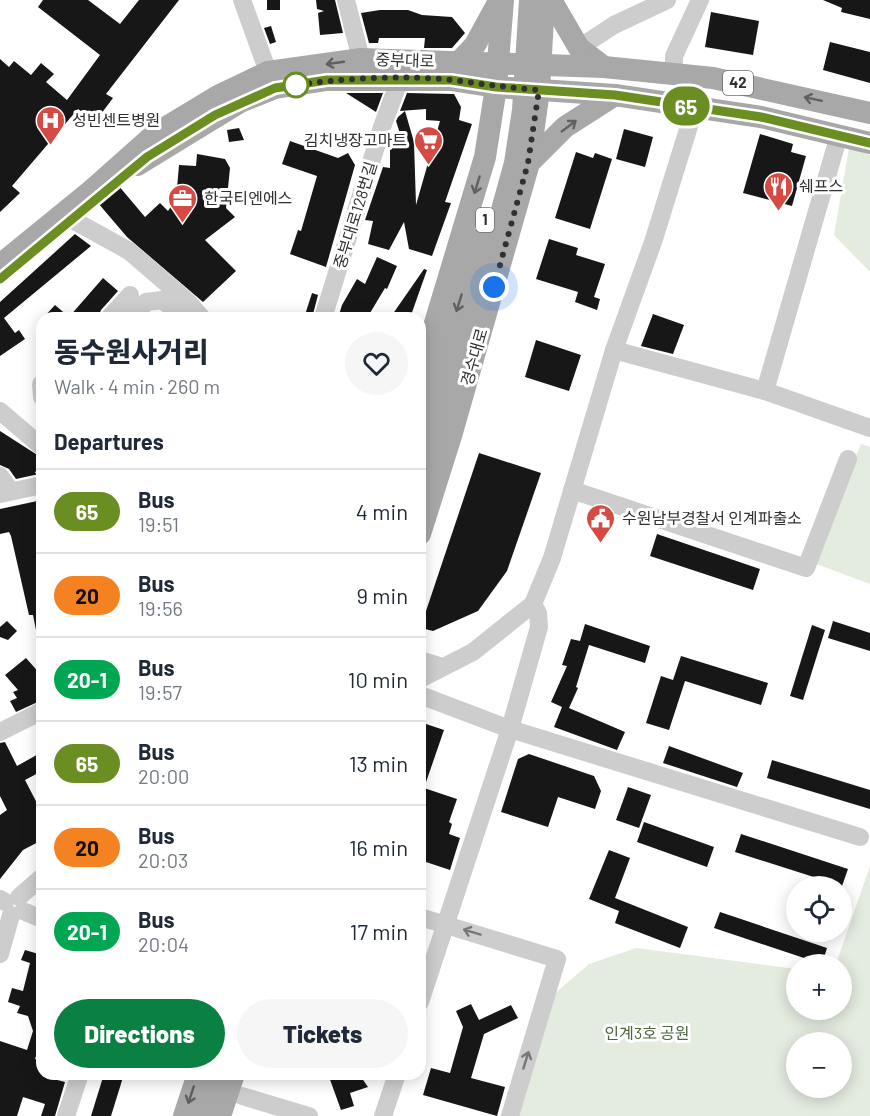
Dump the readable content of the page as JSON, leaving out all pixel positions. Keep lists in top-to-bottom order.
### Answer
{
  "streets": {
    "main road": [
      "중부대로",
      "42",
      "1",
      "경수대로"
    ],
    "street": ["중부대로128번길"]
  },
  "crossings": [
    ["중부대로", "중부대로128번길"],
    ["중부대로", "경수대로"]
  ],
  "parks": ["인계3호 공원"],
  "places": {
    "hospital": ["성빈센트병원"],
    "supermarket": ["김치냉장고마트"],
    "restaurant": ["쉐프스"],
    "office": ["한국티엔에스"],
    "public building": ["수원남부경찰서 인계파출소"]
  },
  "lines": ["bus line 65"],
  "page": {
    "on_map": "65",
    "heading": [
      ["동수원사거리", "Walk · 4 min · 260 m"],
      "Departures"
    ],
    "list": [
      {
        "mark": "65",
        "name": "Bus",
        "note": "19:51",
        "value": "4 min"
      },
      {
        "mark": "20",
        "name": "Bus",
        "note": "19:56",
        "value": "9 min"
      },
      {
        "mark": "20-1",
        "name": "Bus",
        "note": "19:57",
        "value": "10 min"
      },
      {
        "mark": "65",
        "name": "Bus",
        "note": "20:00",
        "value": "13 min"
      },
      {
        "mark": "20",
        "name": "Bus",
        "note": "20:03",
        "value": "16 min"
      },
      {
        "mark": "20-1",
        "name": "Bus",
        "note": "20:04",
        "value": "17 min"
      }
    ],
    "map_buttons": ["+", "−"],
    "buttons": ["Directions", "Tickets"]
  }
}
